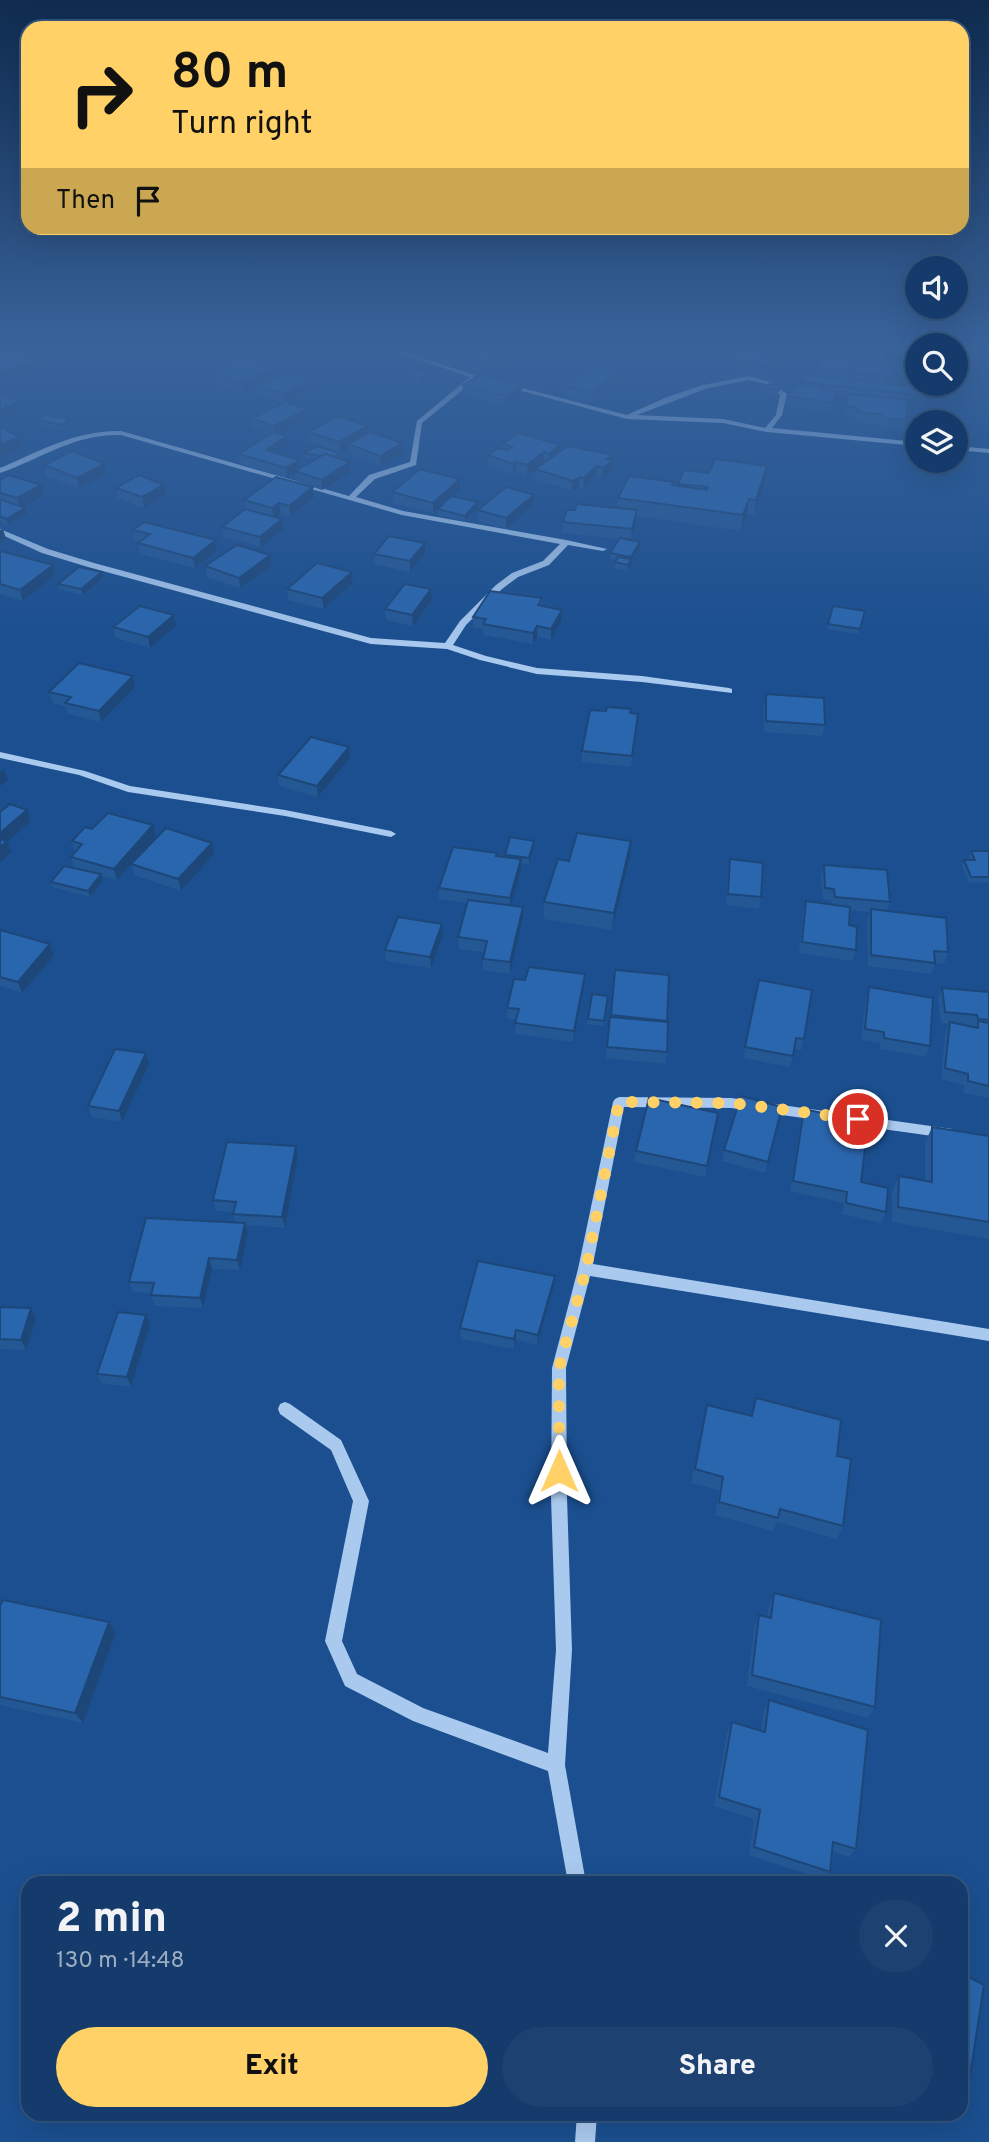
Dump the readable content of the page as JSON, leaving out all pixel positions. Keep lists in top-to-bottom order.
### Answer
{
  "page": {
    "turn": ["80 m", "Turn right"],
    "then": "Then",
    "heading": ["2 min", "130 m · 14:48"],
    "buttons": ["Exit", "Share"]
  }
}
